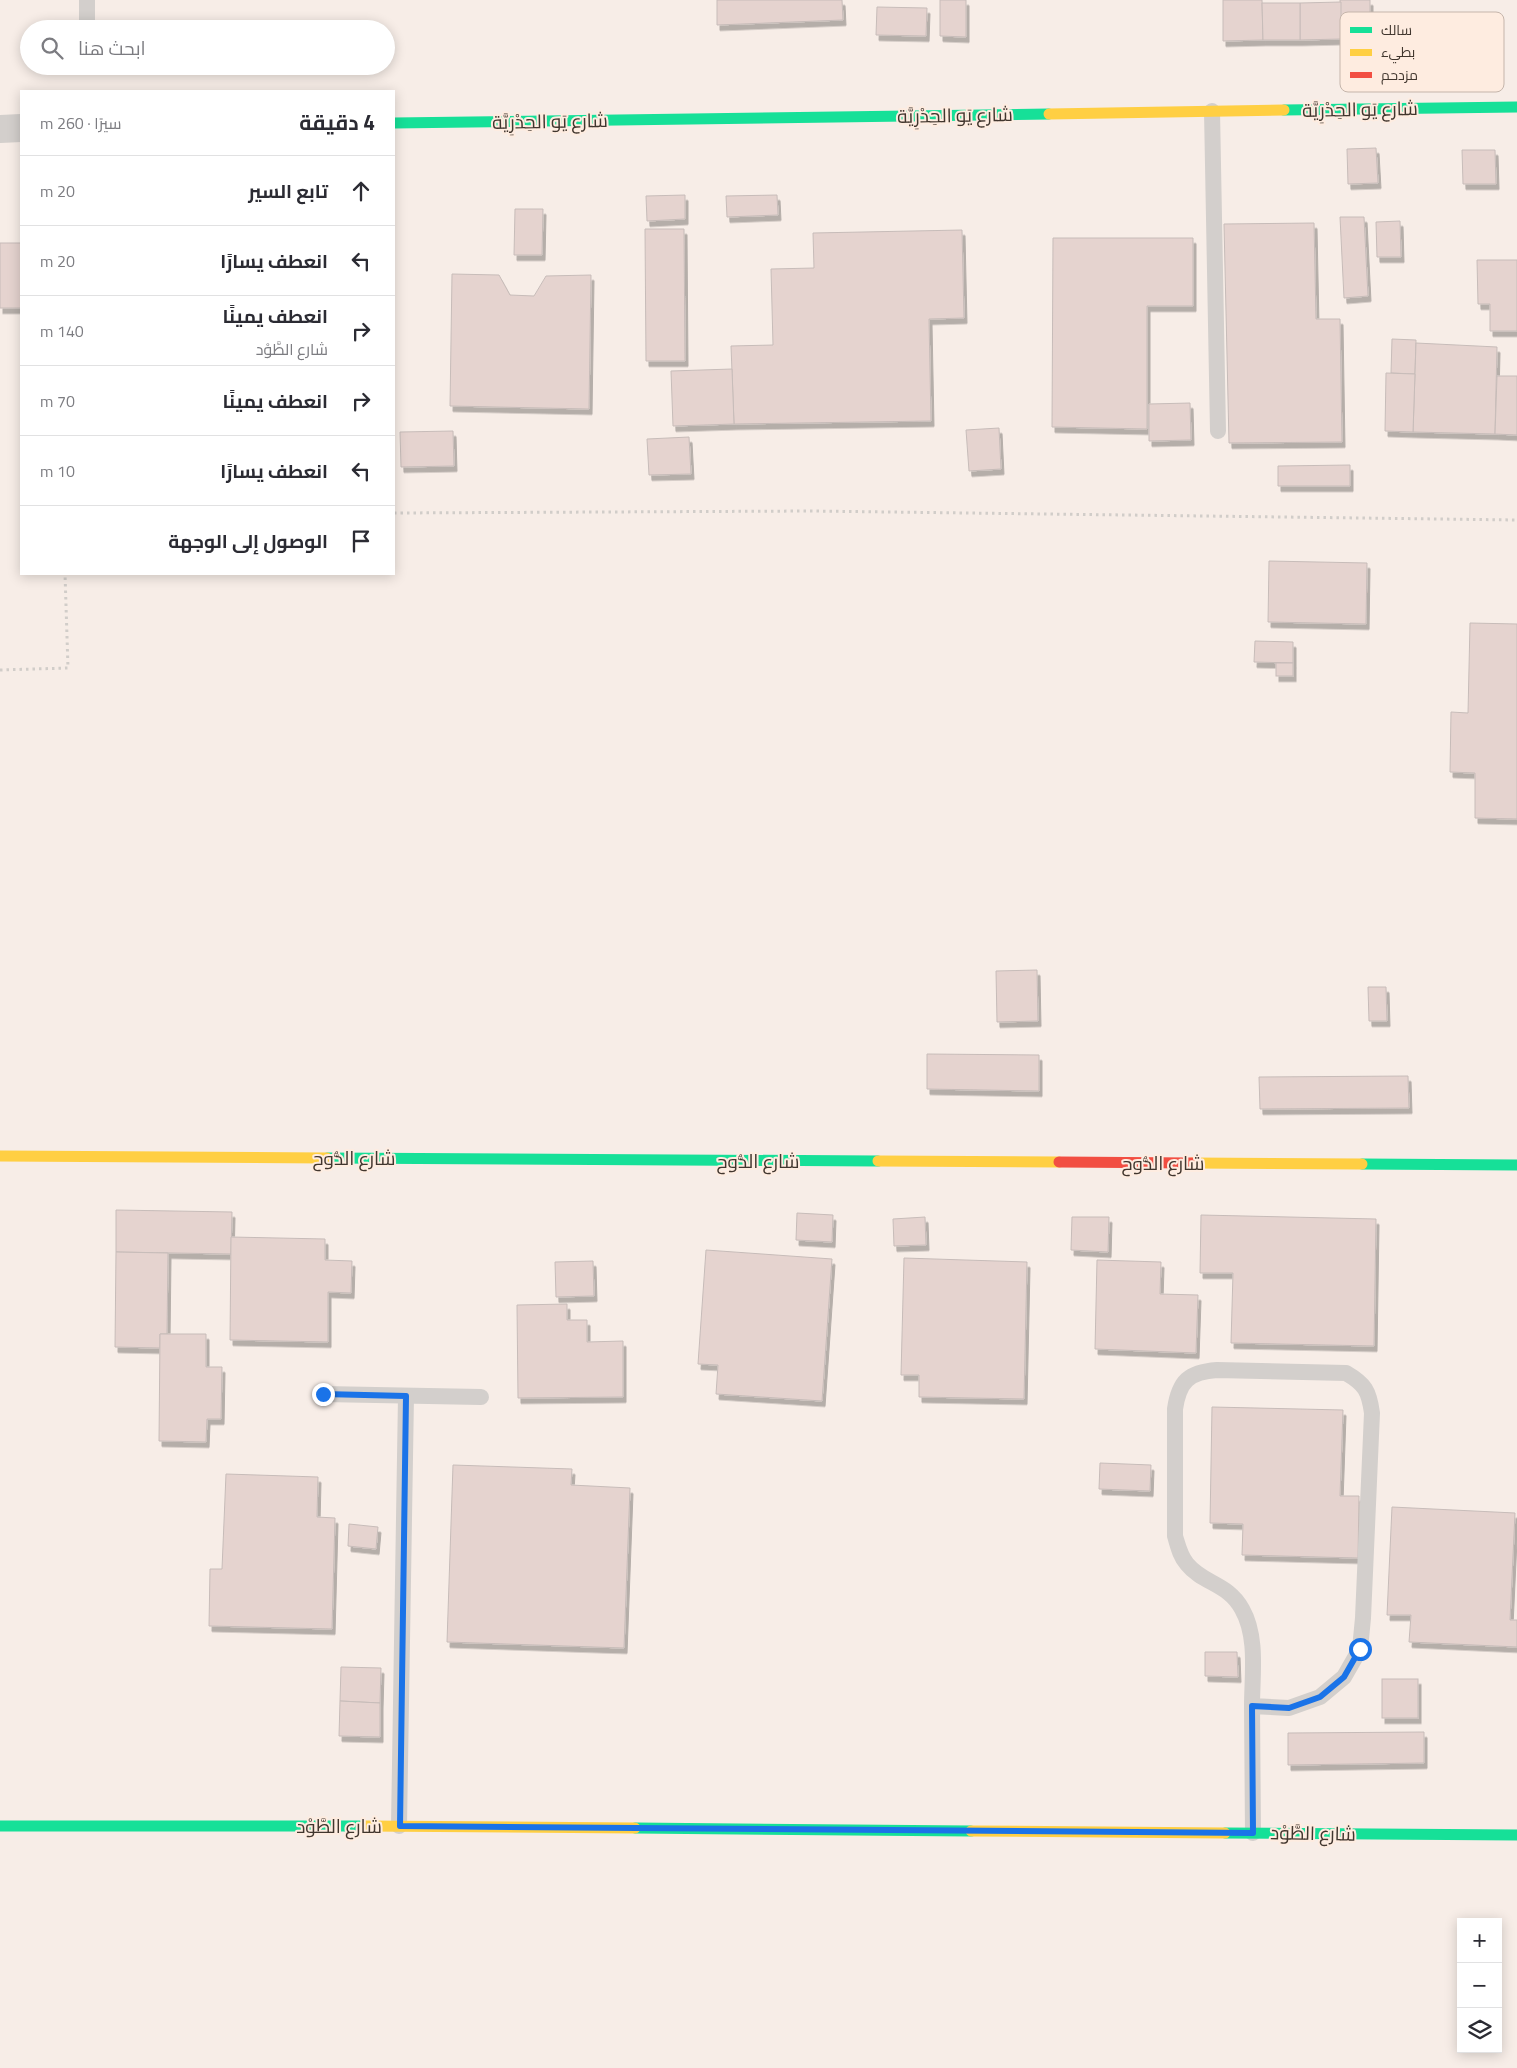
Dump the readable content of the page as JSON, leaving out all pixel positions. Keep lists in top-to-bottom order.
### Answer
{
  "streets": {
    "street": ["شارع يَو الحِدْرِيَّة", "شارع الدُّوح", "شارع الطَّوْد"]
  },
  "legend": ["سالك", "بطيء", "مزدحم"],
  "page": {
    "search": "ابحث هنا",
    "heading": ["4 دقيقة", "سيرًا · 260 m"],
    "list": [
      ["تابع السير", "20 m"],
      ["انعطف يسارًا", "20 m"],
      ["انعطف يمينًا", "شارع الطَّوْد", "140 m"],
      ["انعطف يمينًا", "70 m"],
      ["انعطف يسارًا", "10 m"],
      "الوصول إلى الوجهة"
    ],
    "map_buttons": ["+", "−"]
  }
}
